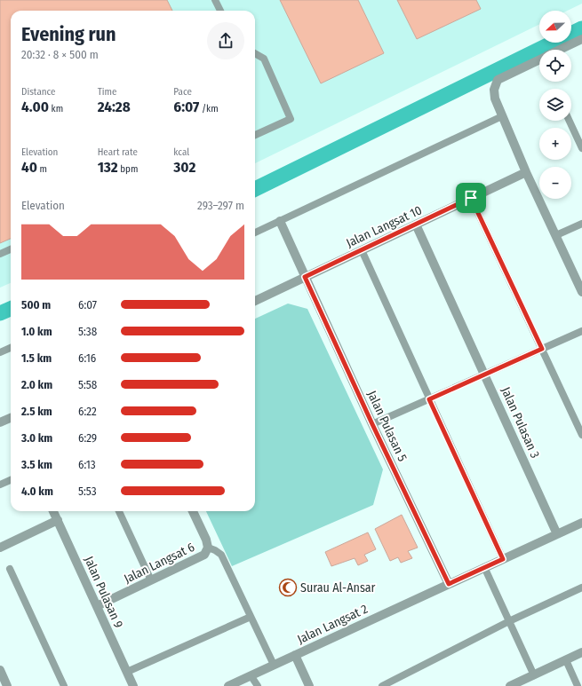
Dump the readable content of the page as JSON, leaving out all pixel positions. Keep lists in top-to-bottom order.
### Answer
{
  "streets": {
    "street": [
      "Jalan Langsat 10",
      "Jalan Pulasan 3",
      "Jalan Pulasan 5",
      "Jalan Langsat 6",
      "Jalan Pulasan 9",
      "Jalan Langsat 2"
    ]
  },
  "crossings": [
    ["Jalan Langsat 10", "Jalan Pulasan 3"],
    ["Jalan Langsat 10", "Jalan Pulasan 5"],
    ["Jalan Pulasan 3", "Jalan Langsat 2"],
    ["Jalan Pulasan 5", "Jalan Langsat 2"],
    ["Jalan Langsat 6", "Jalan Pulasan 9"]
  ],
  "places": {
    "mosque": ["Surau Al-Ansar"]
  },
  "north": "left",
  "page": {
    "map_buttons": ["+", "−"],
    "heading": ["Evening run", "20:32 · 8 × 500 m"],
    "stats": [
      ["Distance", "4.00 km"],
      ["Time", "24:28"],
      ["Pace", "6:07 /km"],
      ["Elevation", "40 m"],
      ["Heart rate", "132 bpm"],
      ["kcal", "302"]
    ],
    "chart": ["Elevation", "293–297 m"],
    "list": [
      {
        "name": "500 m",
        "note": "6:07"
      },
      {
        "name": "1.0 km",
        "note": "5:38"
      },
      {
        "name": "1.5 km",
        "note": "6:16"
      },
      {
        "name": "2.0 km",
        "note": "5:58"
      },
      {
        "name": "2.5 km",
        "note": "6:22"
      },
      {
        "name": "3.0 km",
        "note": "6:29"
      },
      {
        "name": "3.5 km",
        "note": "6:13"
      },
      {
        "name": "4.0 km",
        "note": "5:53"
      }
    ]
  }
}
